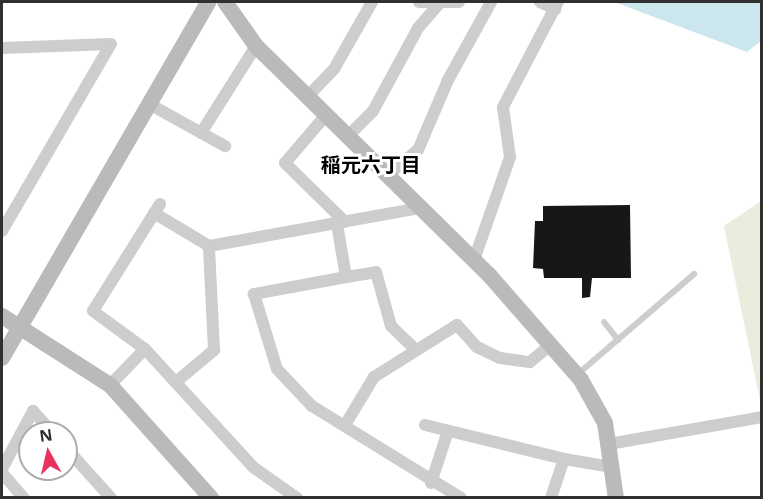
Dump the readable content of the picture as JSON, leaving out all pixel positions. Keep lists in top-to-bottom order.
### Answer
{
  "districts": ["稲元六丁目"],
  "north": "top"
}
